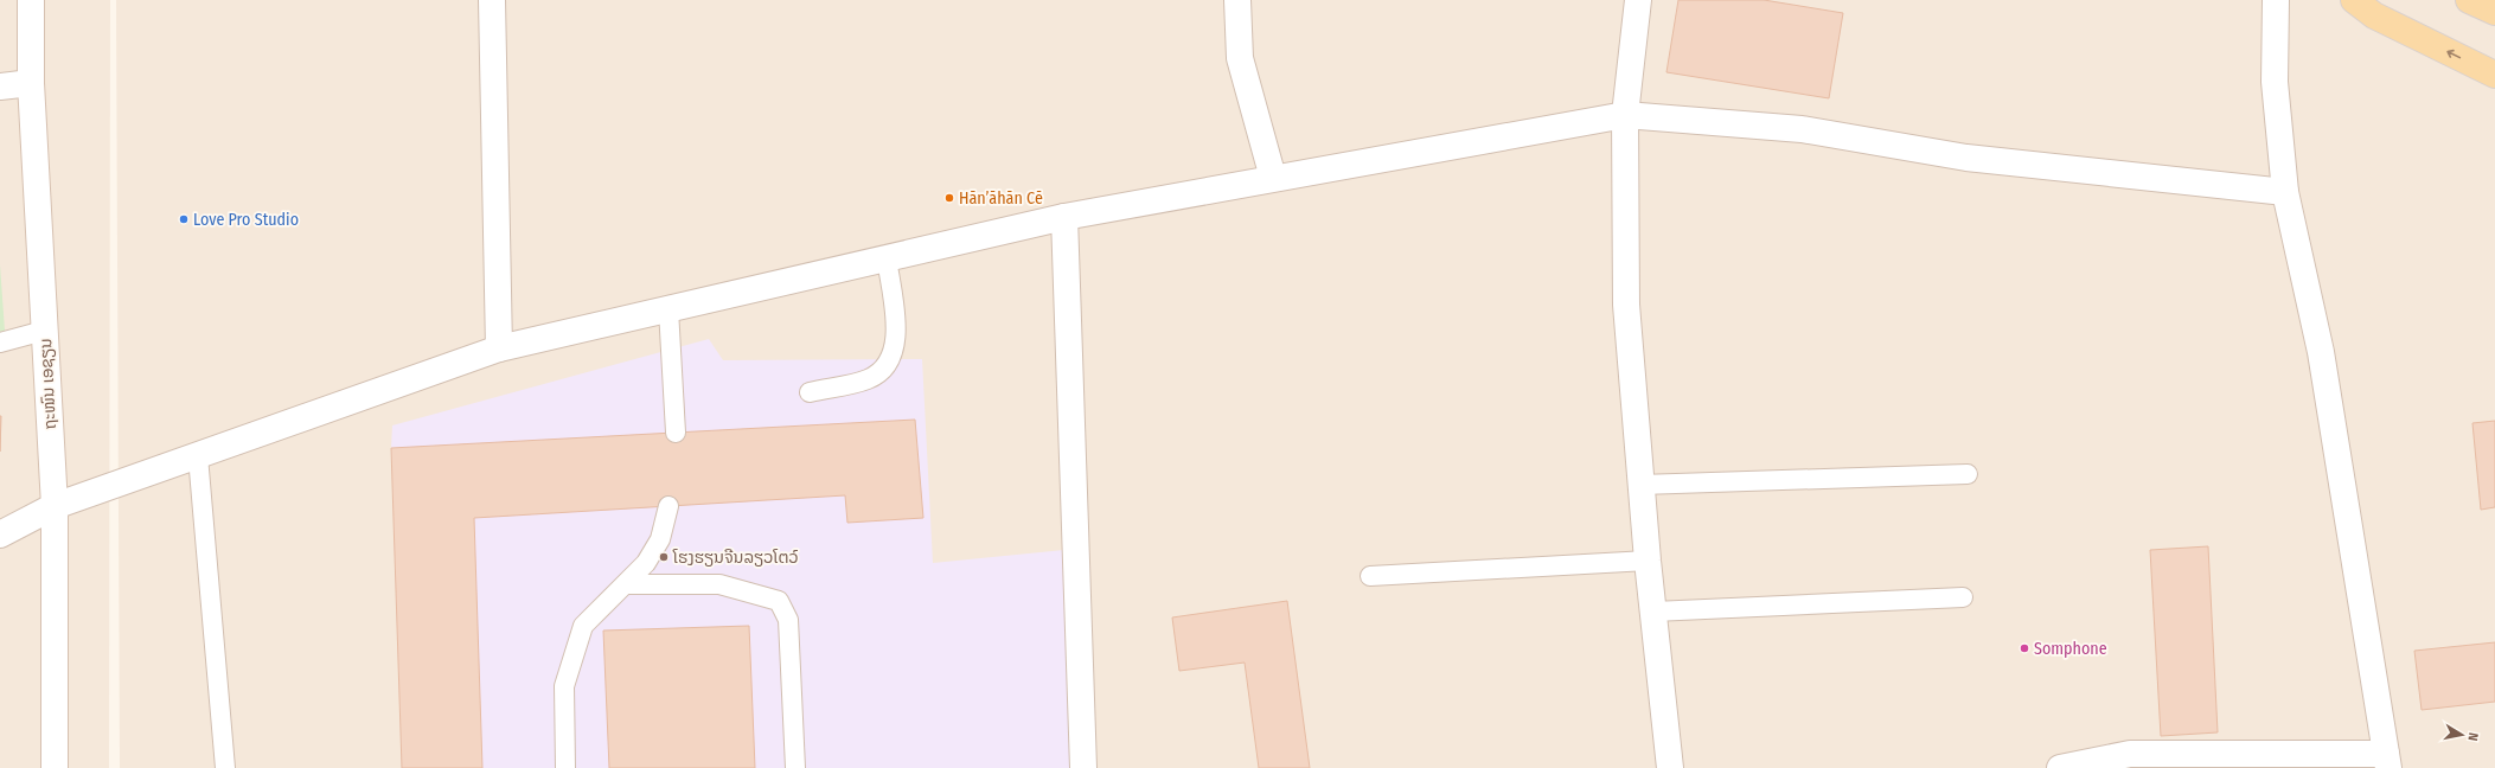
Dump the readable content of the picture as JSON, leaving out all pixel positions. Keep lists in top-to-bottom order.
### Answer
{
  "streets": {
    "street": ["ຖະໜົນ ເອຊຽນ"]
  },
  "places": [
    "Hān’āhān Cē",
    "Love Pro Studio",
    "ໂຮງຮຽນຈີນລຽວໂຕວ໌",
    "Somphone"
  ],
  "north": "right"
}
